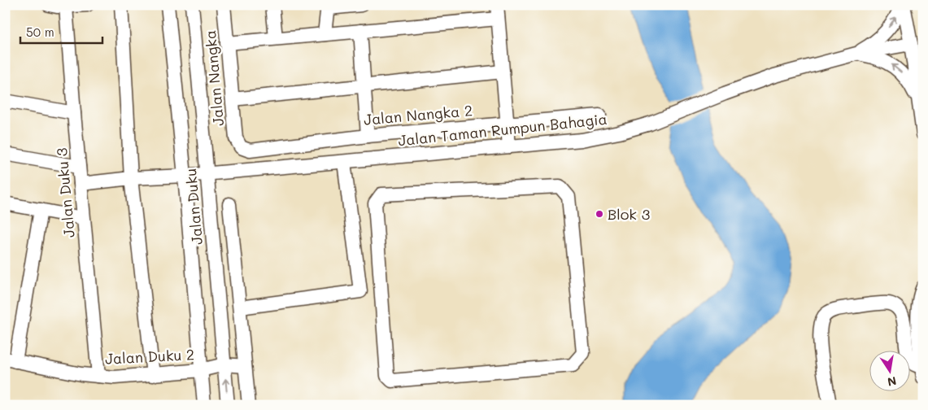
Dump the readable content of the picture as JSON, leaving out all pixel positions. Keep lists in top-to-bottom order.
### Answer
{
  "streets": {
    "street": [
      "Jalan Nangka",
      "Jalan Nangka 2",
      "Jalan Taman Rumpun Bahagia",
      "Jalan Duku 3",
      "Jalan Duku",
      "Jalan Duku 2"
    ]
  },
  "crossings": [
    ["Jalan Nangka", "Jalan Nangka 2"],
    ["Jalan Taman Rumpun Bahagia", "Jalan Duku 3"],
    ["Jalan Taman Rumpun Bahagia", "Jalan Duku"],
    ["Jalan Duku 3", "Jalan Duku 2"],
    ["Jalan Duku", "Jalan Duku 2"]
  ],
  "places": ["Blok 3"],
  "scale_bar": "50 m",
  "north": "bottom"
}
